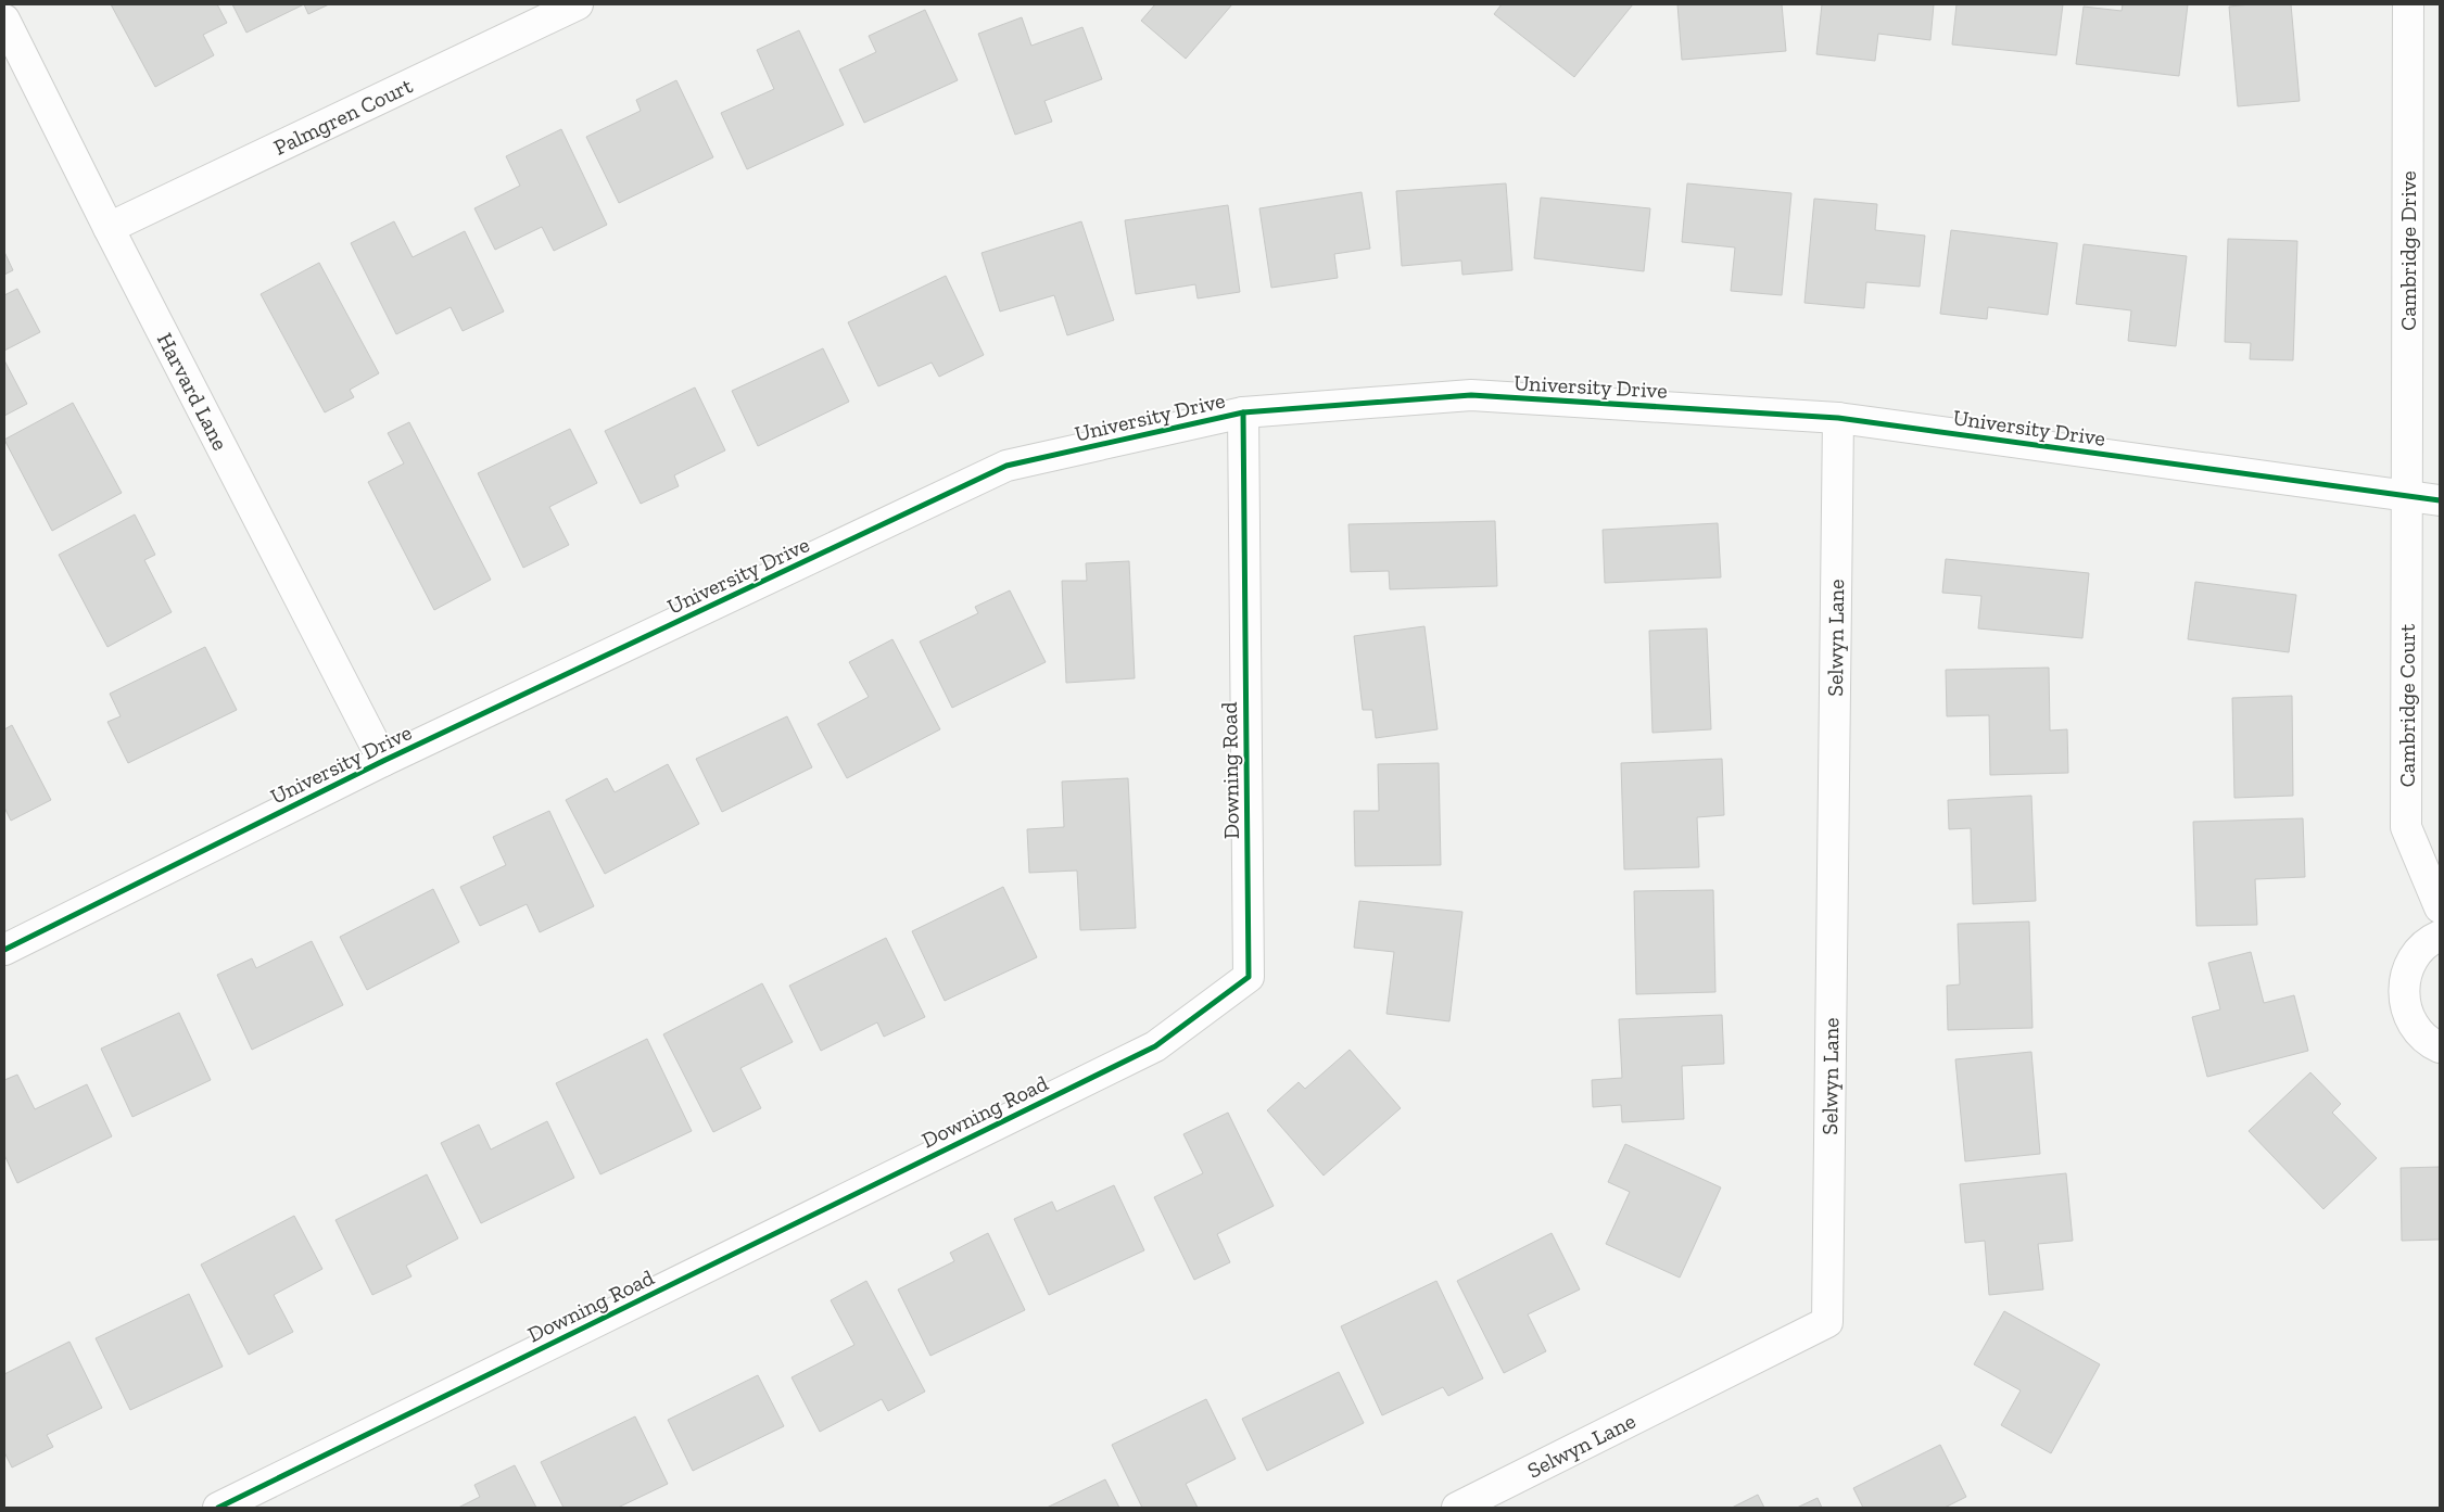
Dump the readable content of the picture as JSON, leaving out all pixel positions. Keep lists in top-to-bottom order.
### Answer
{
  "streets": {
    "street": [
      "Palmgren Court",
      "Cambridge Drive",
      "University Drive",
      "Harvard Lane",
      "Selwyn Lane",
      "Cambridge Court",
      "Downing Road"
    ]
  },
  "crossings": [
    ["Palmgren Court", "Harvard Lane"],
    ["Cambridge Drive", "University Drive"],
    ["Cambridge Drive", "Cambridge Court"],
    ["University Drive", "Harvard Lane"],
    ["University Drive", "Selwyn Lane"],
    ["University Drive", "Cambridge Court"],
    ["University Drive", "Downing Road"]
  ]
}
